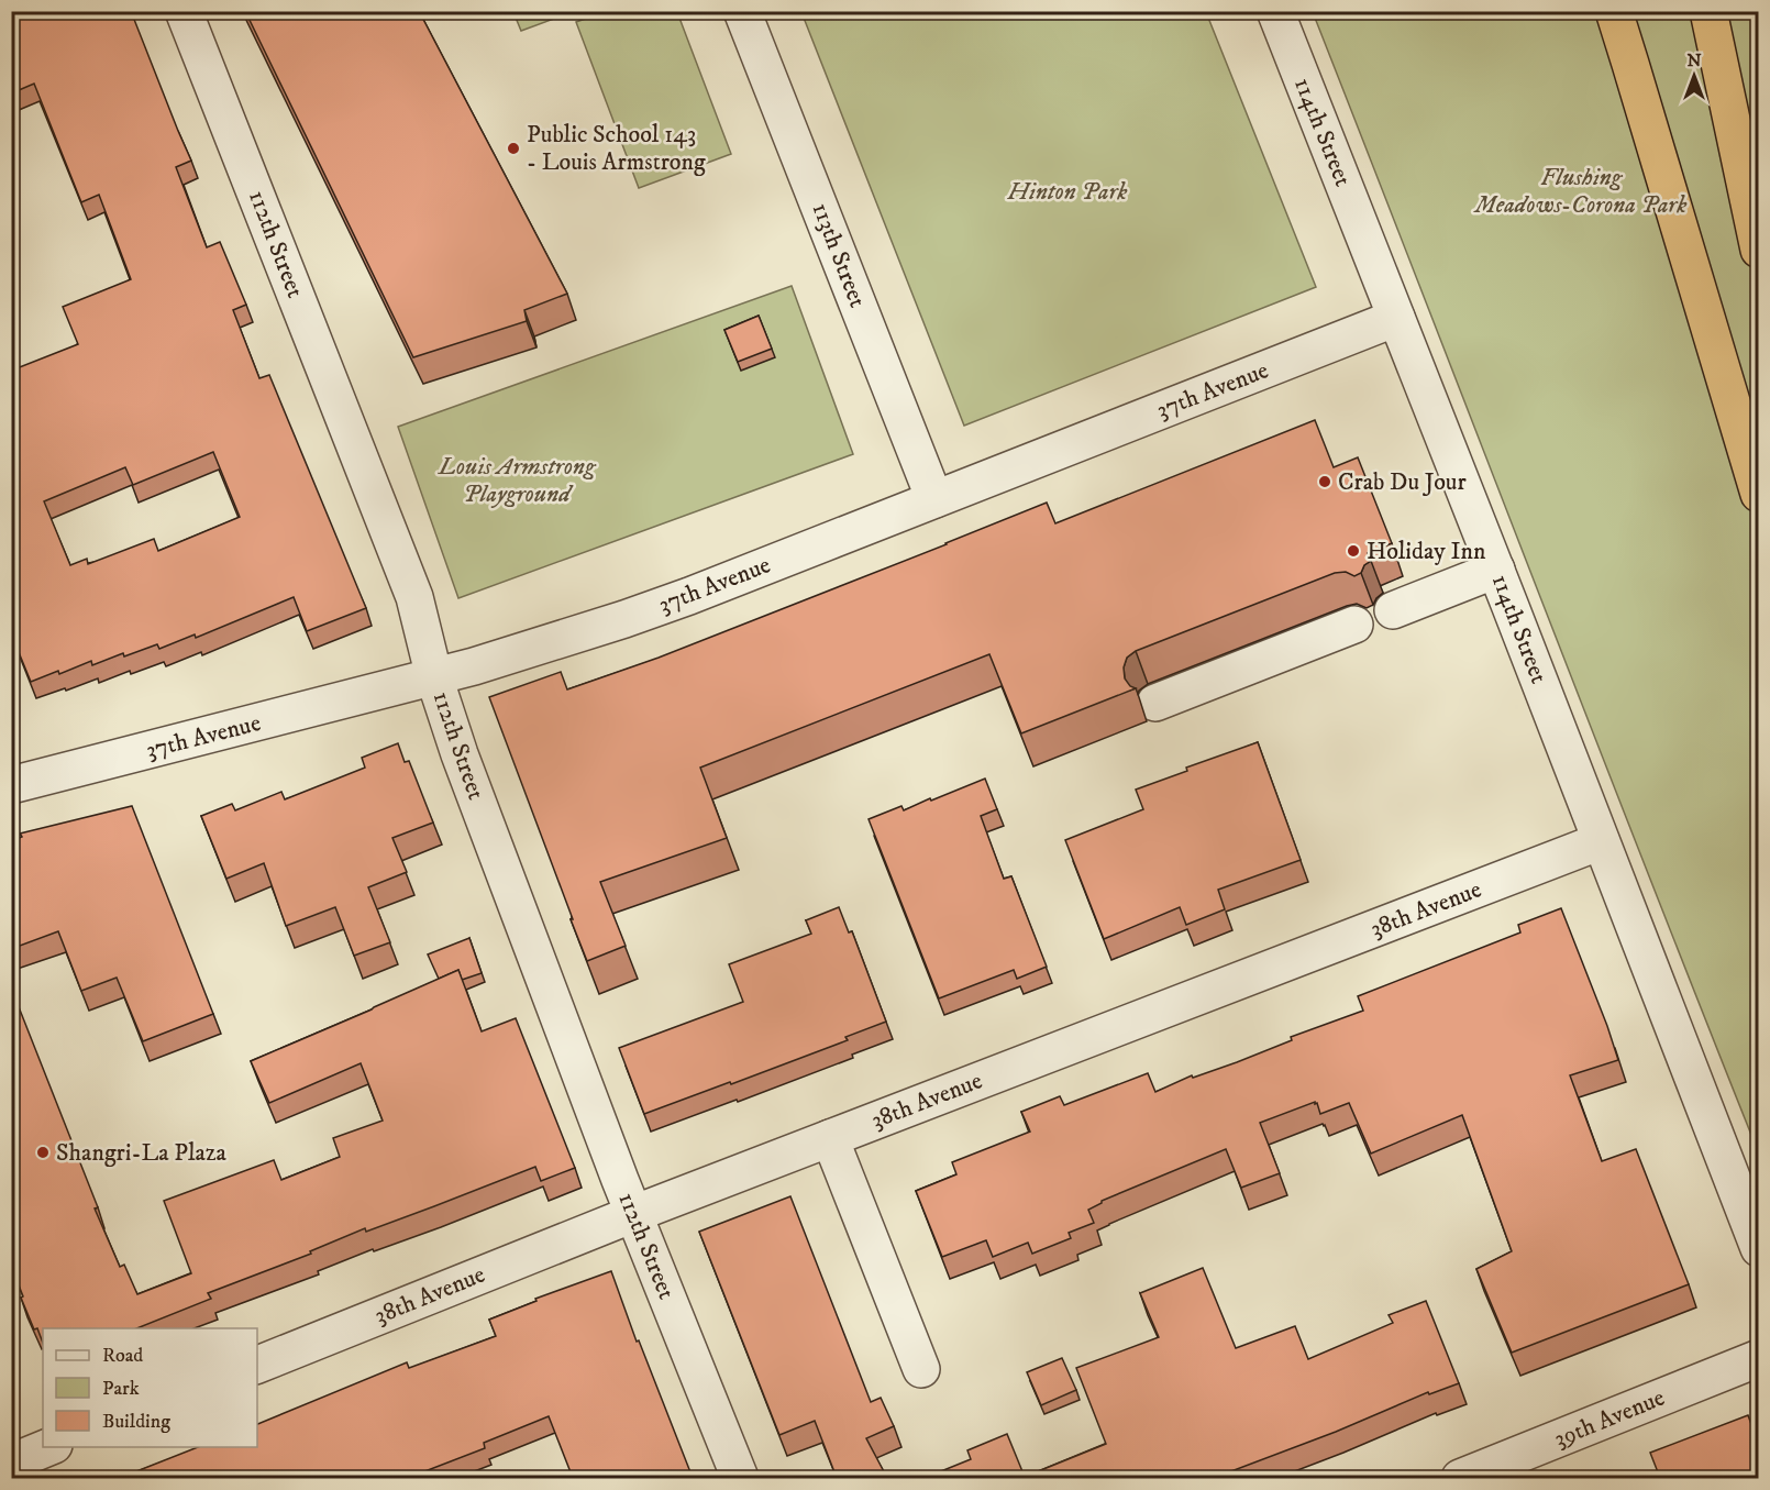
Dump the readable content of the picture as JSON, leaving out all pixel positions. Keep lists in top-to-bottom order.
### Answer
{
  "streets": {
    "street": [
      "114th Street",
      "112th Street",
      "113th Street",
      "37th Avenue",
      "38th Avenue",
      "39th Avenue"
    ]
  },
  "crossings": [
    ["114th Street", "37th Avenue"],
    ["114th Street", "38th Avenue"],
    ["112th Street", "37th Avenue"],
    ["112th Street", "38th Avenue"],
    ["113th Street", "37th Avenue"]
  ],
  "parks": ["Flushing Meadows-Corona Park", "Hinton Park", "Louis Armstrong Playground"],
  "places": [
    "Public School 143 - Louis Armstrong",
    "Crab Du Jour",
    "Holiday Inn",
    "Shangri-La Plaza"
  ],
  "legend": ["Road", "Park", "Building"],
  "north": "top"
}
